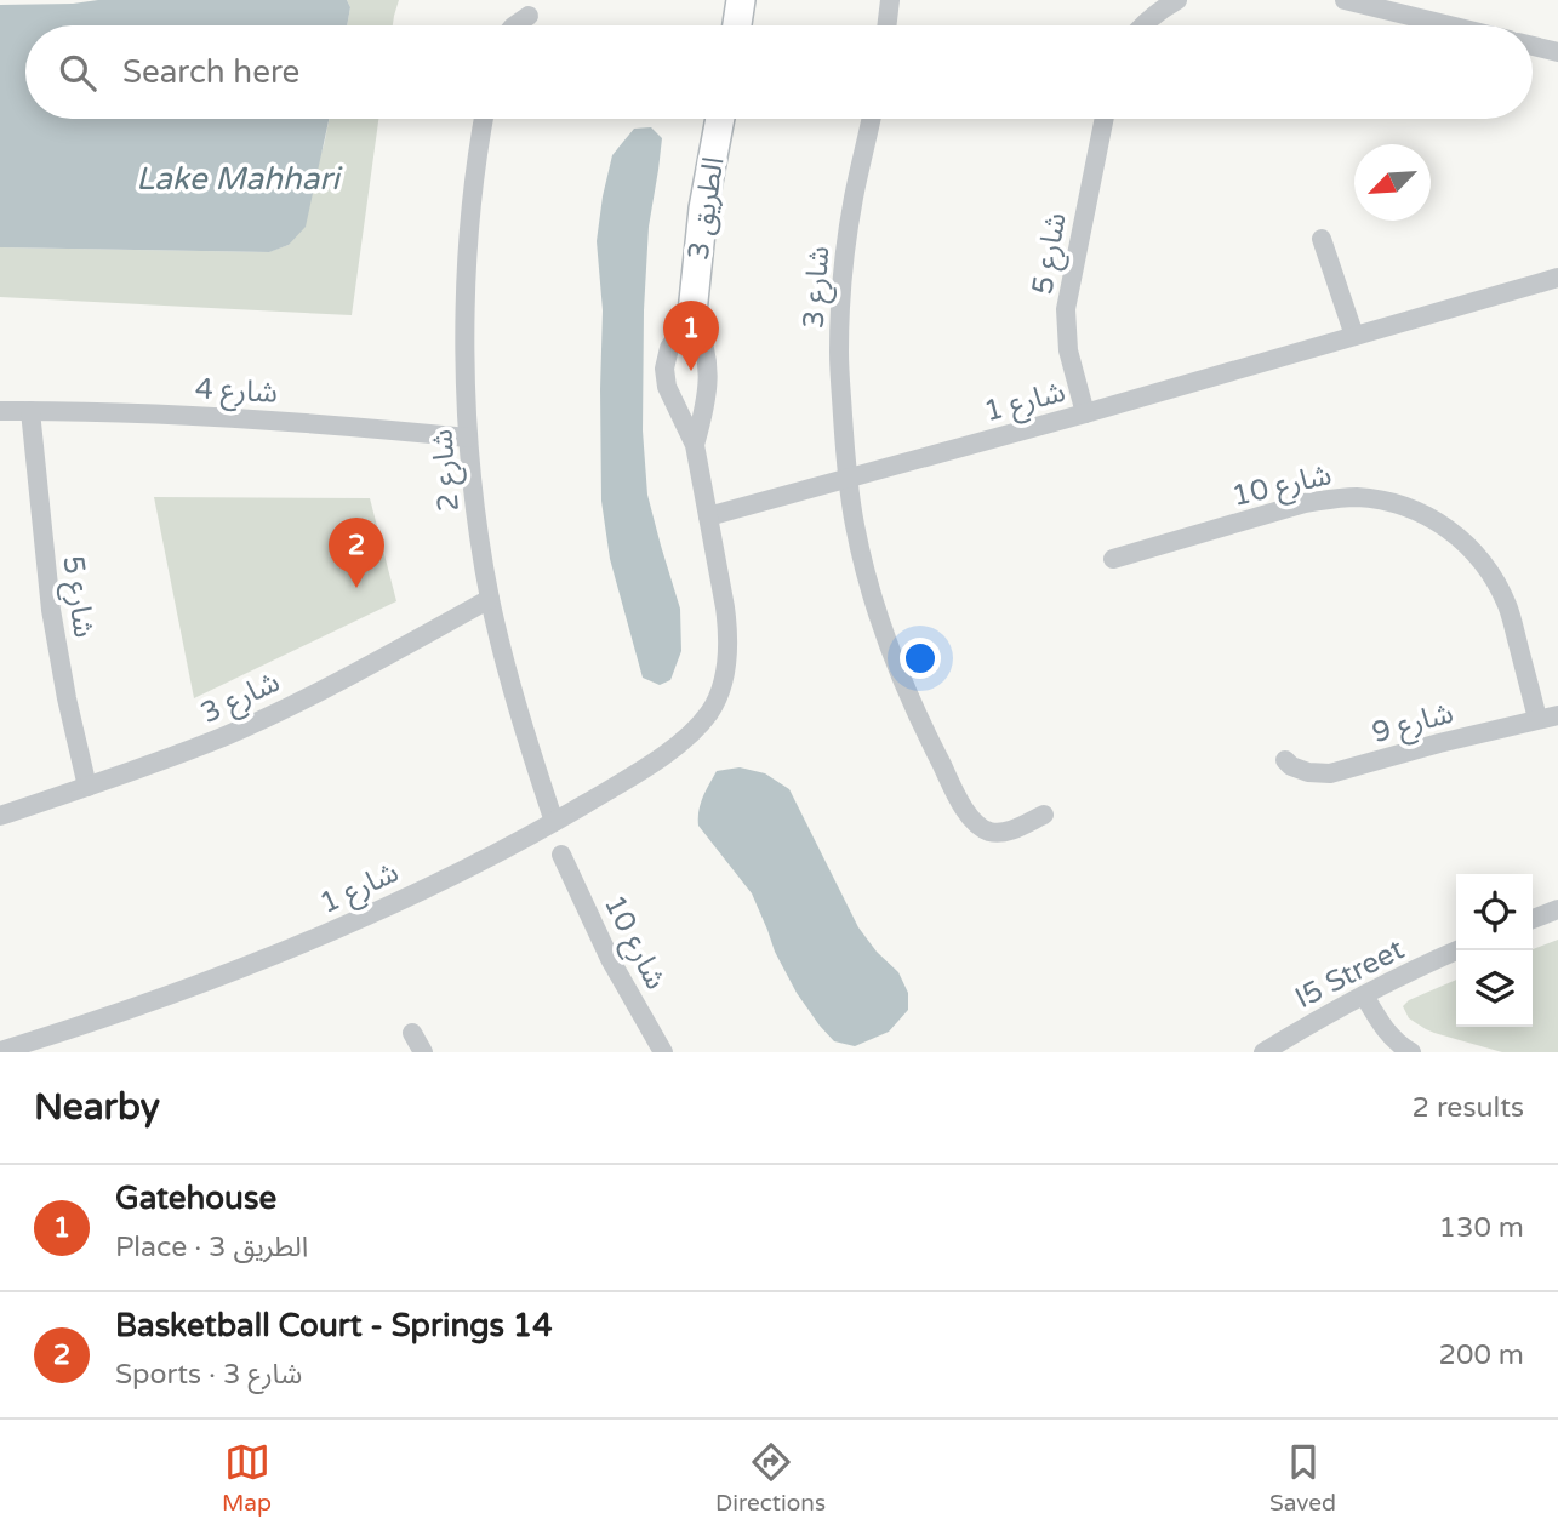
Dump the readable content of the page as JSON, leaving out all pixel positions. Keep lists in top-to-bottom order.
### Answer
{
  "streets": {
    "street": [
      "3 الطريق",
      "شارع 5",
      "شارع 3",
      "شارع 4",
      "شارع 1",
      "شارع 2",
      "شارع 10",
      "شارع 9",
      "I5 Street"
    ]
  },
  "crossings": [
    ["شارع 5", "شارع 3"],
    ["شارع 5", "شارع 4"],
    ["شارع 5", "شارع 1"],
    ["شارع 3", "شارع 1"],
    ["شارع 3", "شارع 2"],
    ["شارع 4", "شارع 2"],
    ["شارع 1", "شارع 2"],
    ["شارع 10", "شارع 9"]
  ],
  "water": ["Lake Mahhari"],
  "north": "bottom left",
  "page": {
    "search": "Search here",
    "pins": ["1", "2"],
    "heading": ["Nearby", "2 results"],
    "list": [
      {
        "mark": "1",
        "name": "Gatehouse",
        "note": "Place · 3 الطريق",
        "value": "130 m"
      },
      {
        "mark": "2",
        "name": "Basketball Court - Springs 14",
        "note": "Sports · شارع 3",
        "value": "200 m"
      }
    ],
    "nav": ["Map", "Directions", "Saved"]
  }
}
